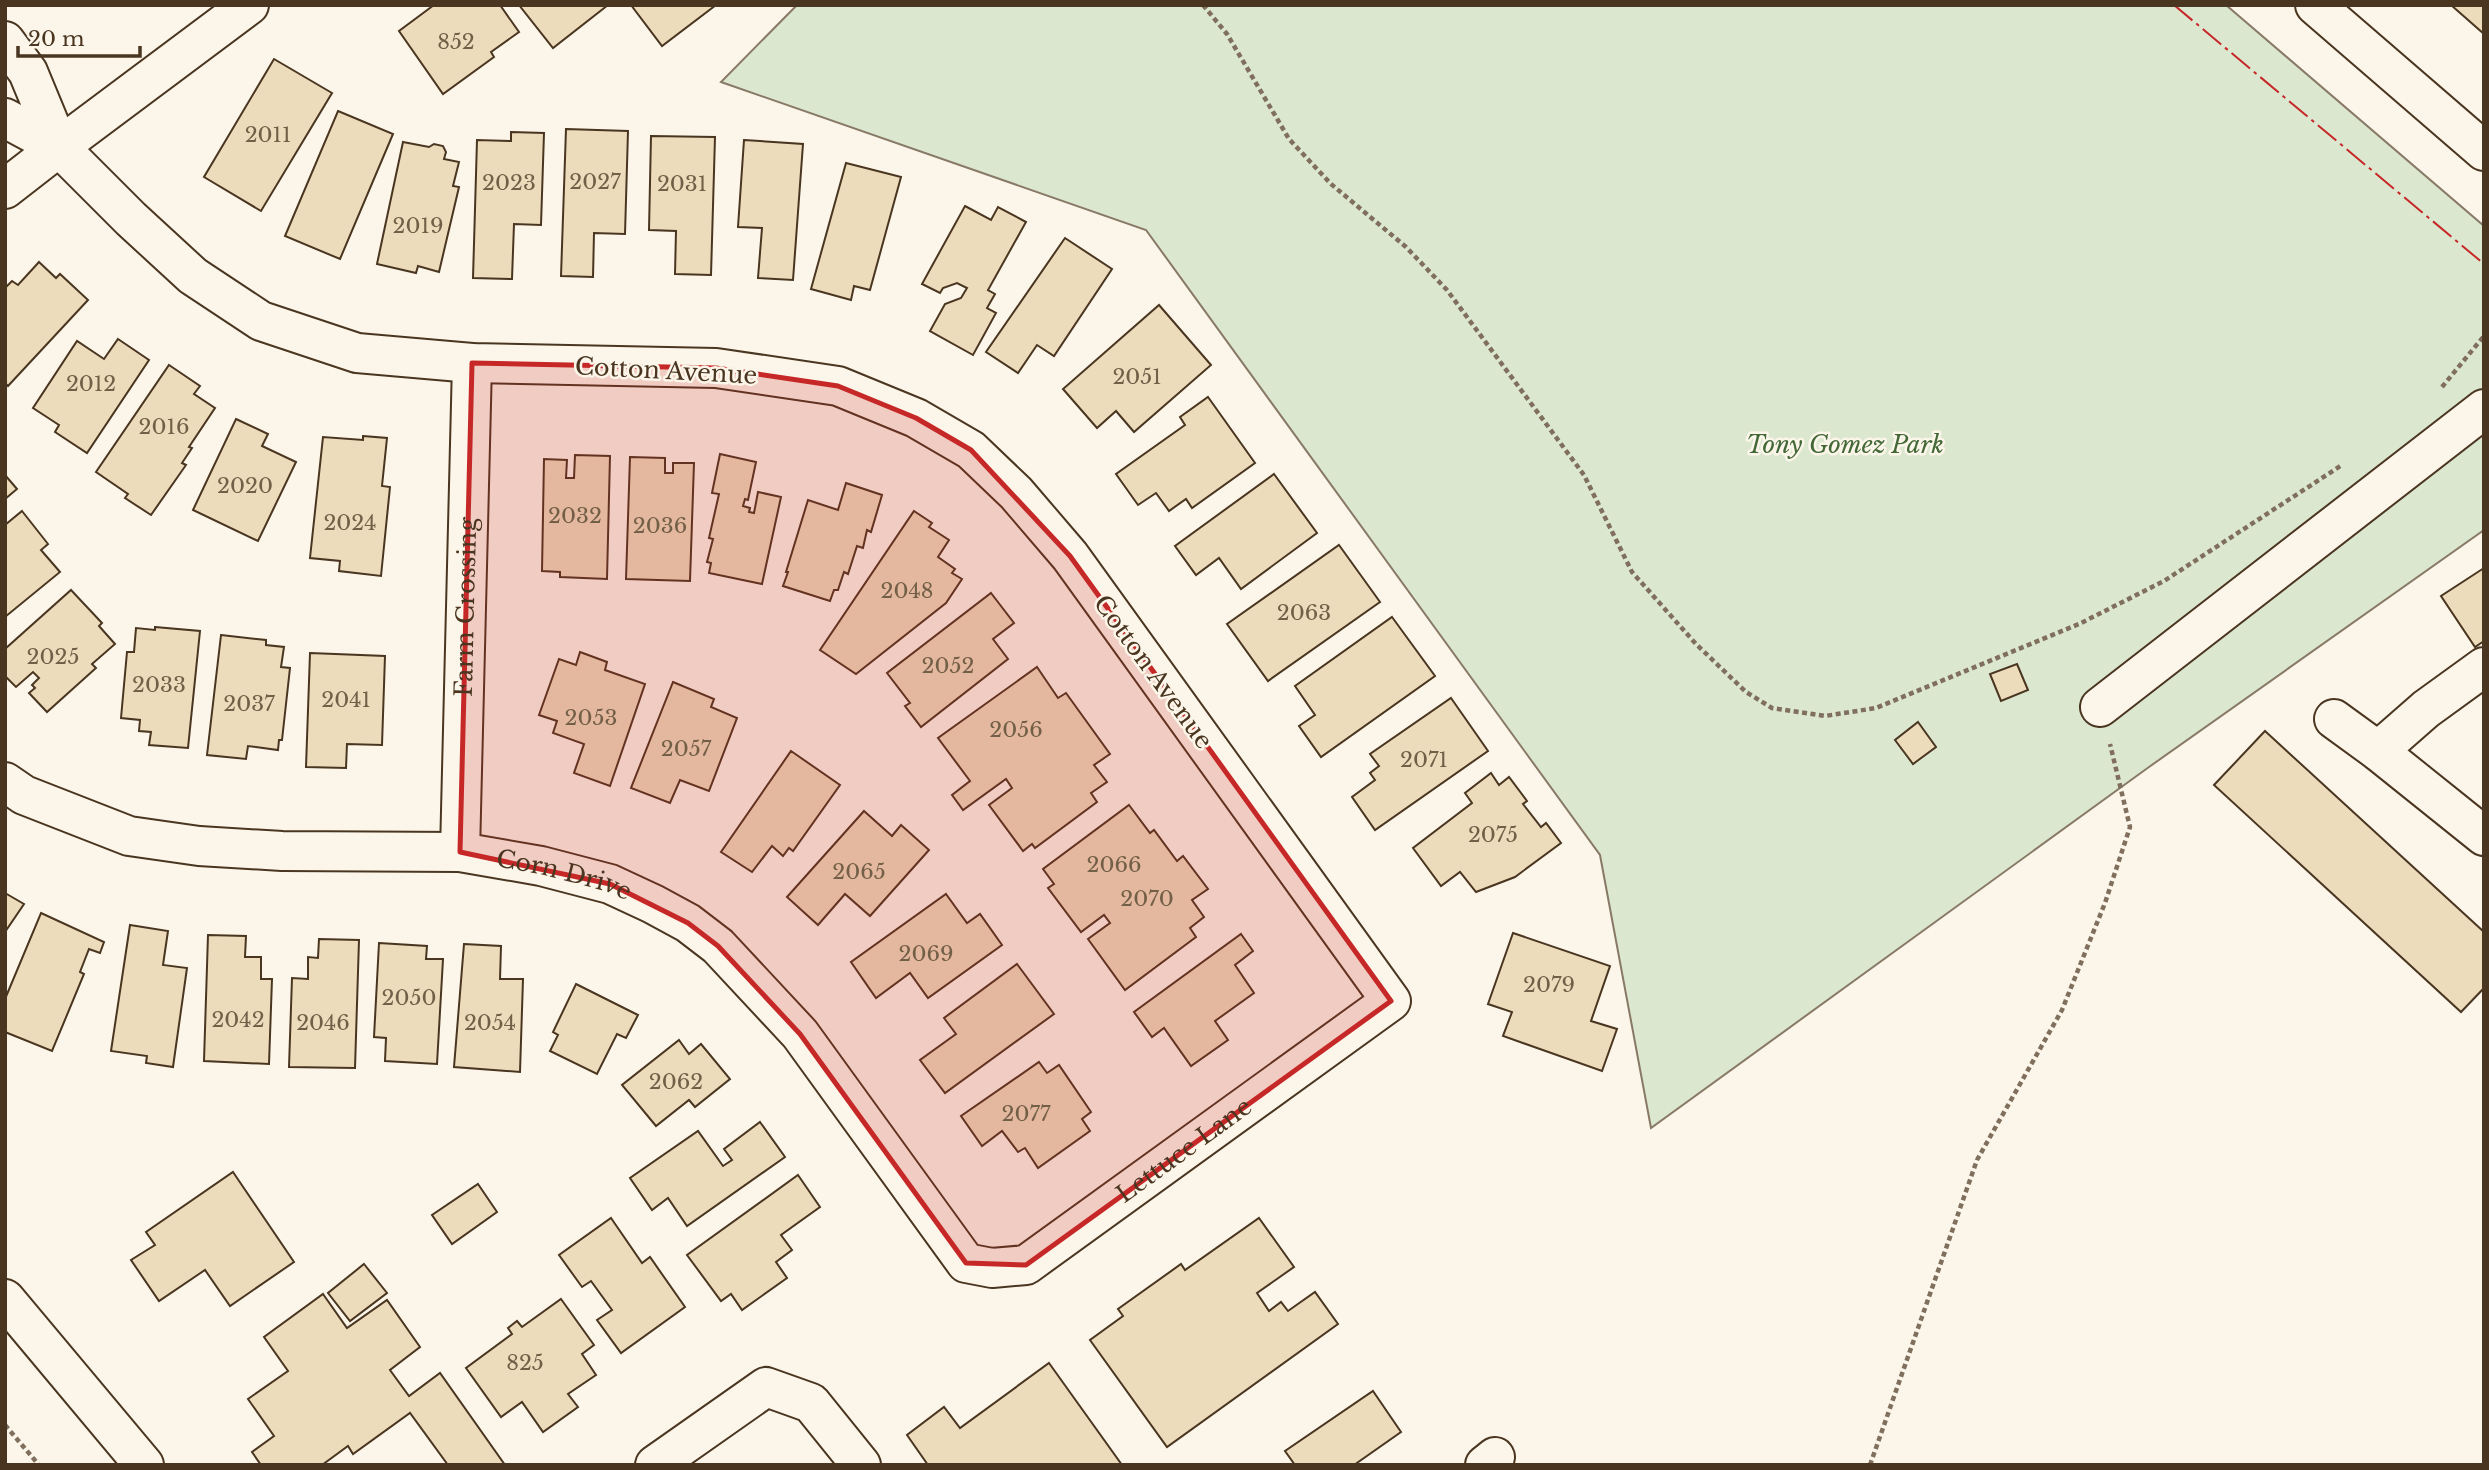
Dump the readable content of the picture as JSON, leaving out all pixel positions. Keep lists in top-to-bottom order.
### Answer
{
  "streets": {
    "street": [
      "Cotton Avenue",
      "Farm Crossing",
      "Corn Drive",
      "Lettuce Lane"
    ]
  },
  "crossings": [
    ["Cotton Avenue", "Farm Crossing"],
    ["Cotton Avenue", "Lettuce Lane"],
    ["Farm Crossing", "Corn Drive"],
    ["Corn Drive", "Lettuce Lane"]
  ],
  "parks": ["Tony Gomez Park"],
  "house_numbers": [
    "852",
    "2011",
    "2027",
    "2023",
    "2031",
    "2019",
    "2051",
    "2012",
    "2016",
    "2020",
    "2032",
    "2024",
    "2036",
    "2048",
    "2063",
    "2025",
    "2052",
    "2033",
    "2041",
    "2037",
    "2053",
    "2056",
    "2057",
    "2071",
    "2075",
    "2066",
    "2065",
    "2070",
    "2069",
    "2079",
    "2050",
    "2042",
    "2046",
    "2054",
    "2062",
    "2077",
    "825"
  ],
  "scale_bar": "20 m"
}
